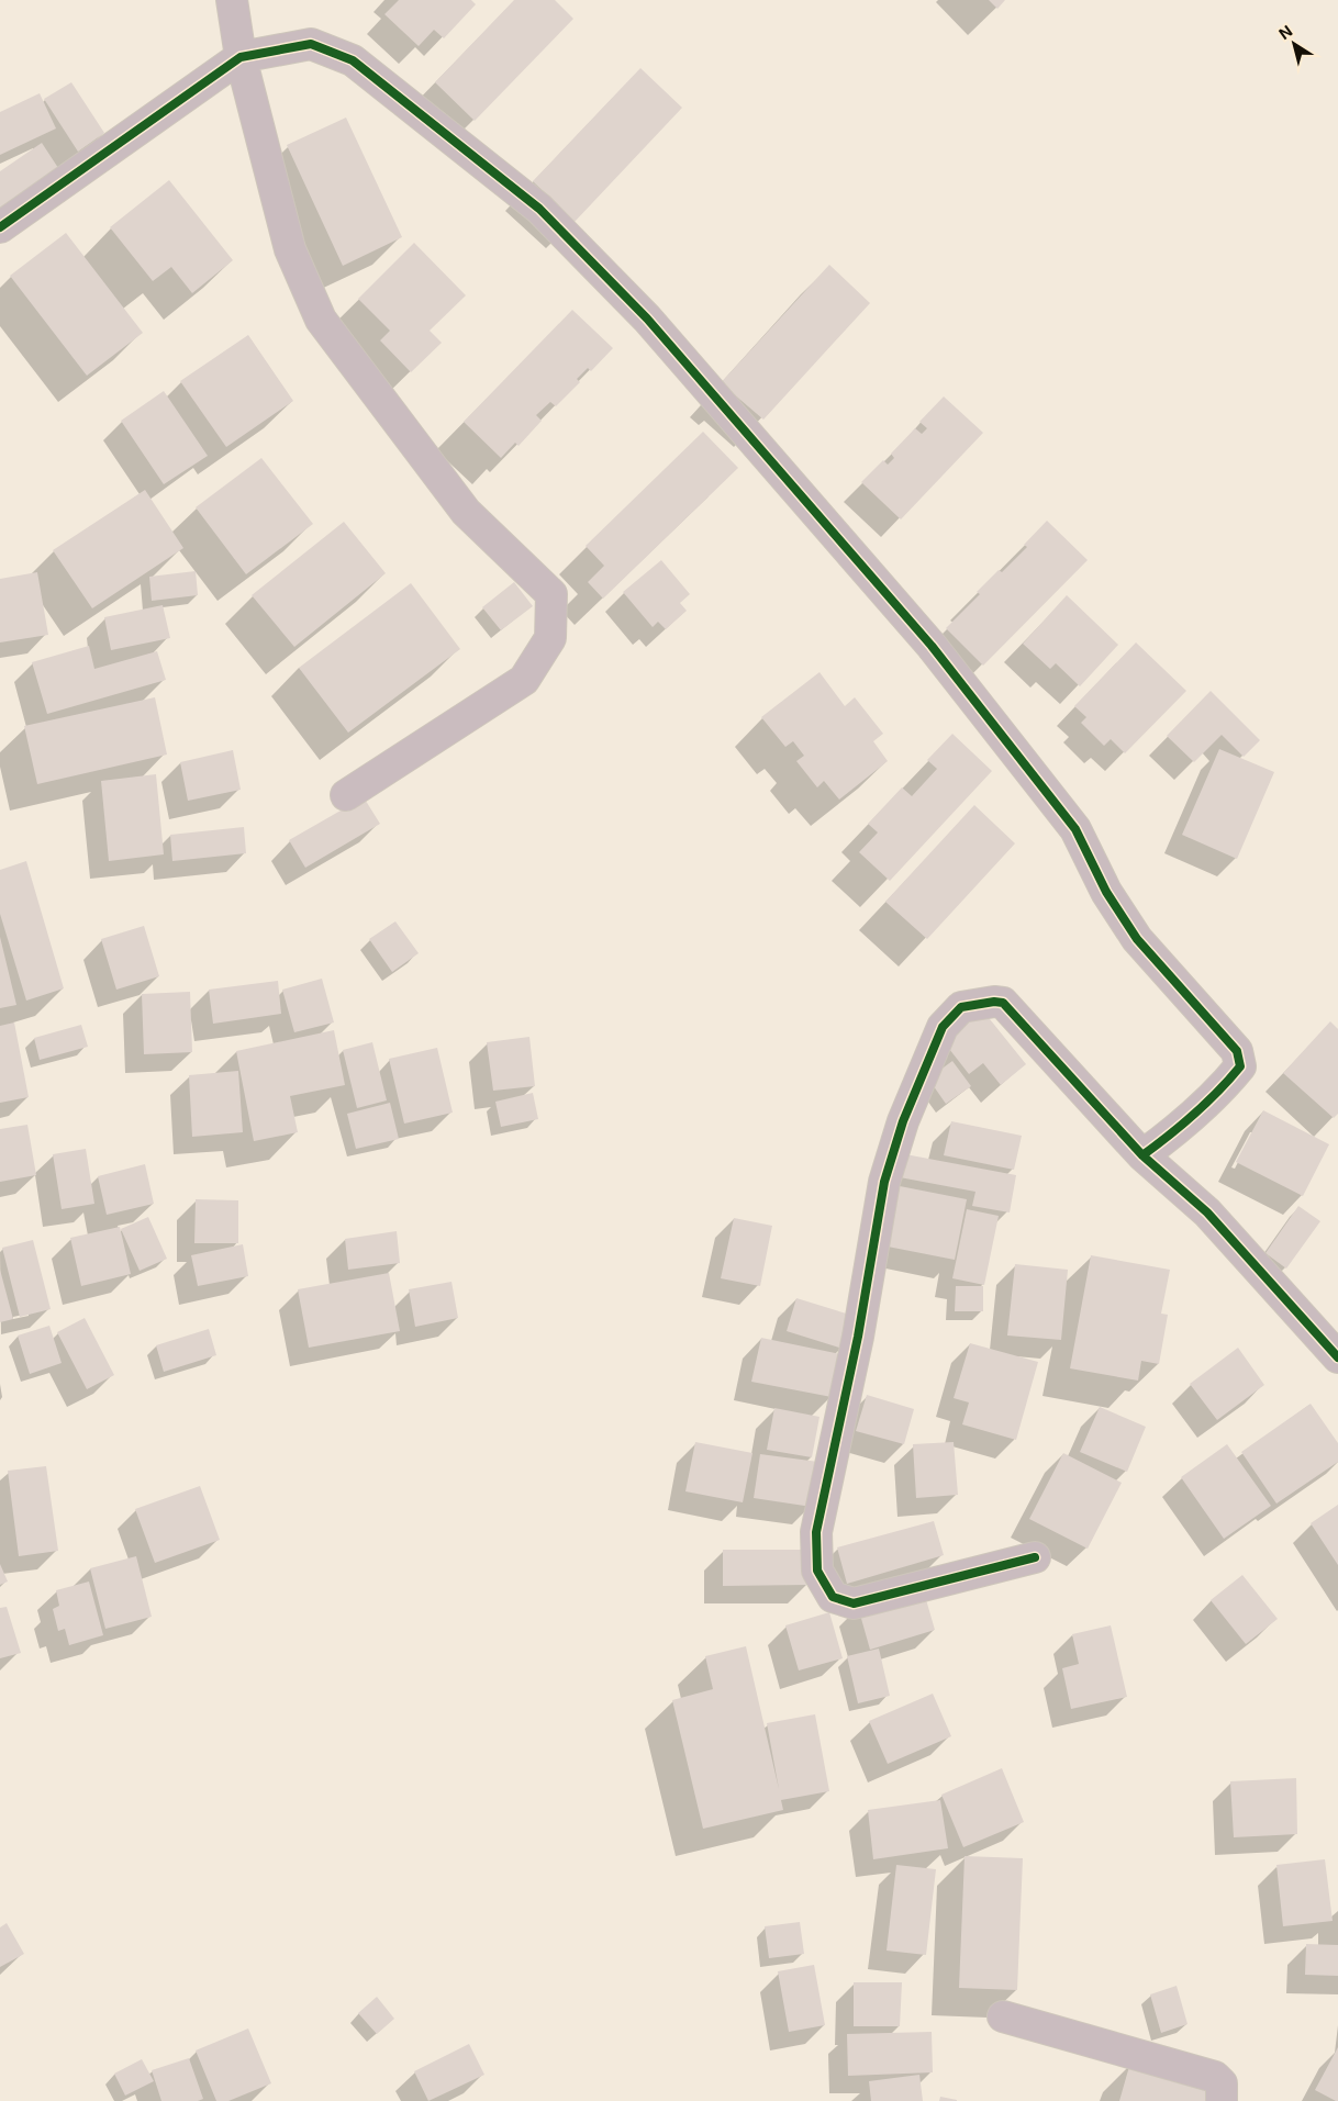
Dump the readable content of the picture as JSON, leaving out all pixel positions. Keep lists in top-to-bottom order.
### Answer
{
  "north": "top left"
}
